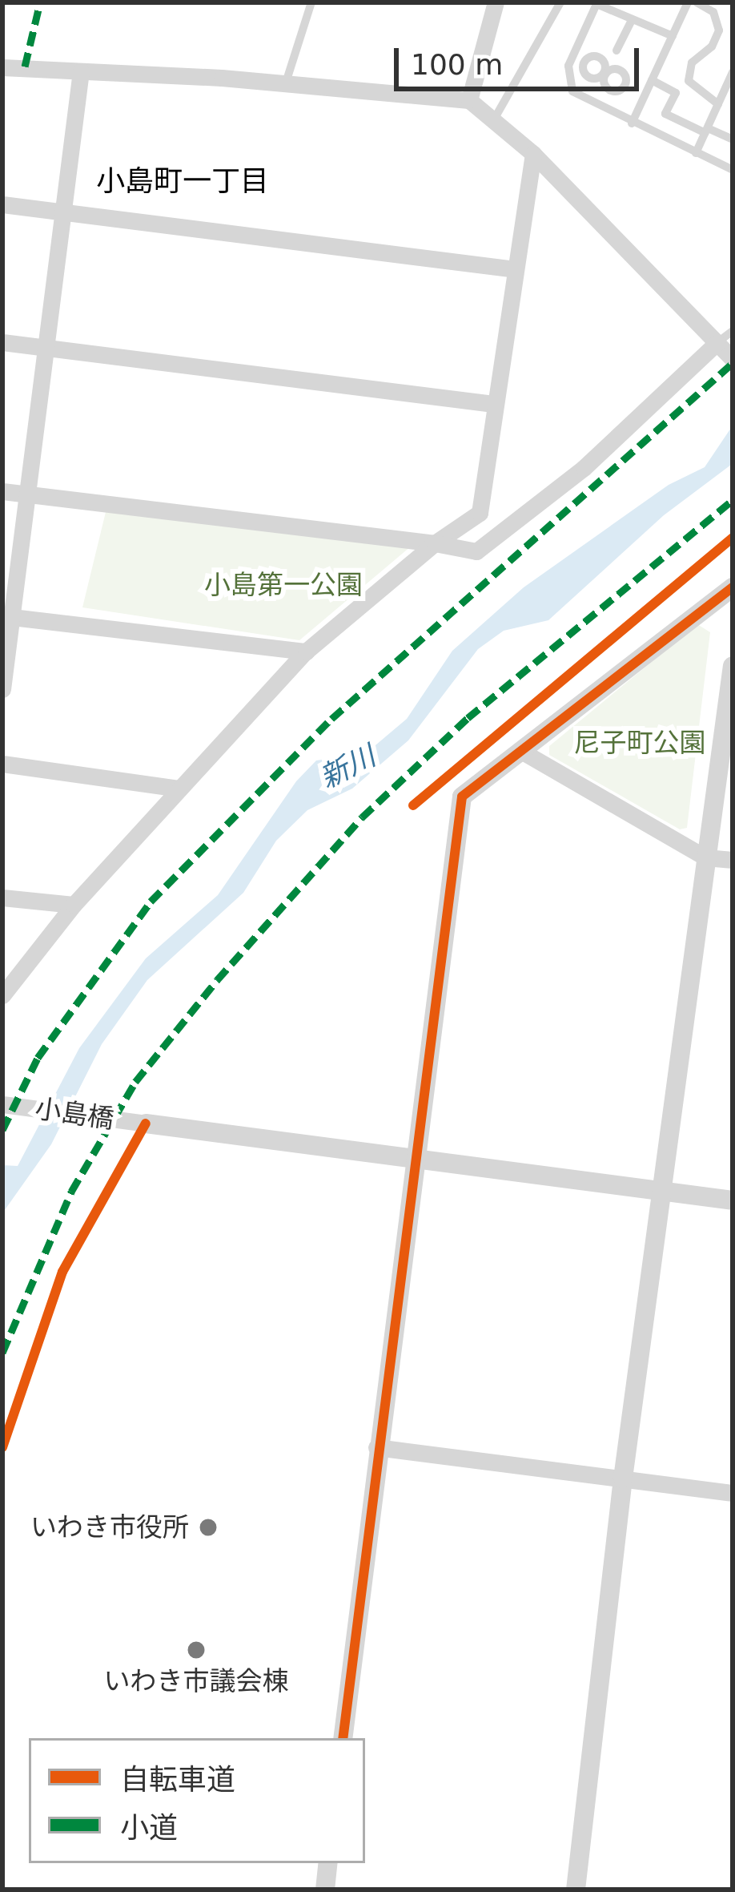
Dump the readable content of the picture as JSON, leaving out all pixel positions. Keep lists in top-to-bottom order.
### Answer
{
  "streets": {
    "street": ["小島橋"]
  },
  "districts": ["小島町一丁目"],
  "water": ["新川"],
  "parks": ["小島第一公園", "尼子町公園"],
  "places": ["いわき市役所", "いわき市議会棟"],
  "legend": ["自転車道", "小道"],
  "scale_bar": "100 m"
}
